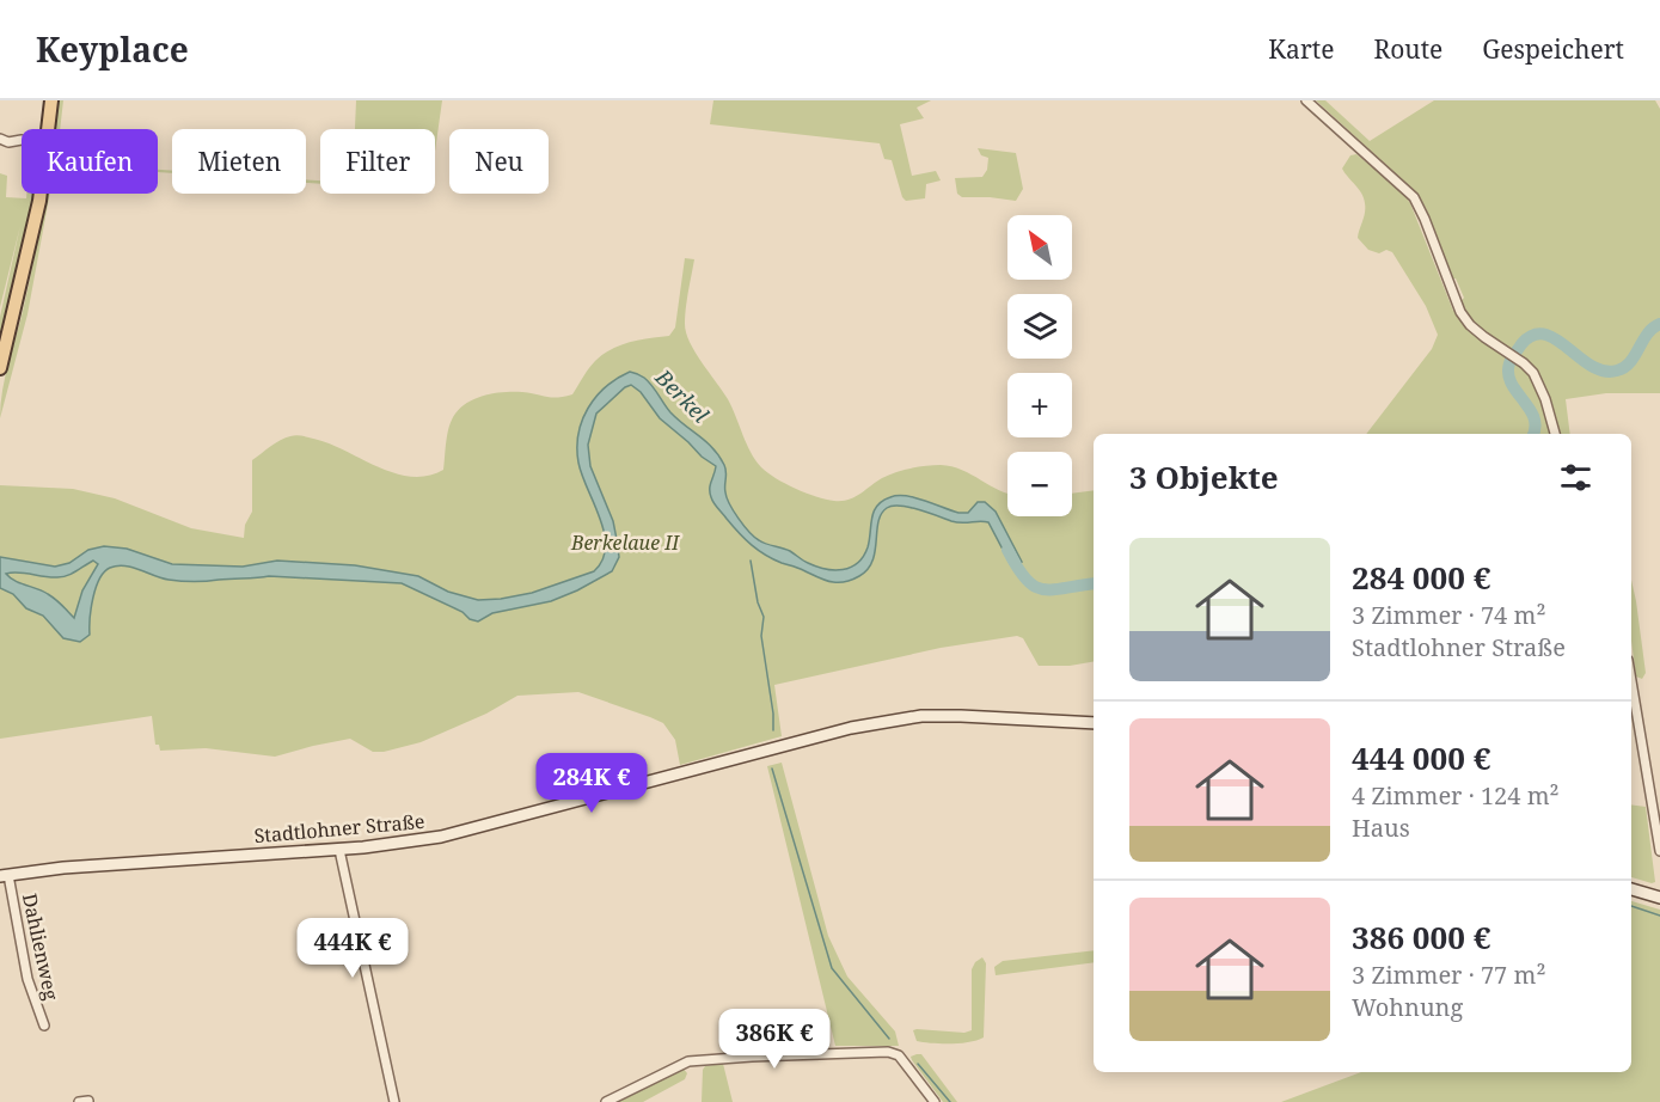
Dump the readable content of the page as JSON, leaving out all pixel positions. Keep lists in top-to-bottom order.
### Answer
{
  "streets": {
    "street": ["Stadtlohner Straße", "Dahlienweg"]
  },
  "crossings": [
    ["Stadtlohner Straße", "Dahlienweg"]
  ],
  "water": ["Berkel"],
  "parks": ["Berkelaue II"],
  "north": "top left",
  "page": {
    "header": "Keyplace",
    "nav": ["Karte", "Route", "Gespeichert"],
    "chip": [
      "Kaufen",
      "Mieten",
      "Filter",
      "Neu"
    ],
    "map_buttons": ["+", "−"],
    "heading": "3 Objekte",
    "list": [
      {
        "name": "284 000 €",
        "note": "3 Zimmer · 74 m² · Stadtlohner Straße"
      },
      {
        "name": "444 000 €",
        "note": "4 Zimmer · 124 m² · Haus"
      },
      {
        "name": "386 000 €",
        "note": "3 Zimmer · 77 m² · Wohnung"
      }
    ],
    "price": ["284K €", "444K €", "386K €"]
  }
}
